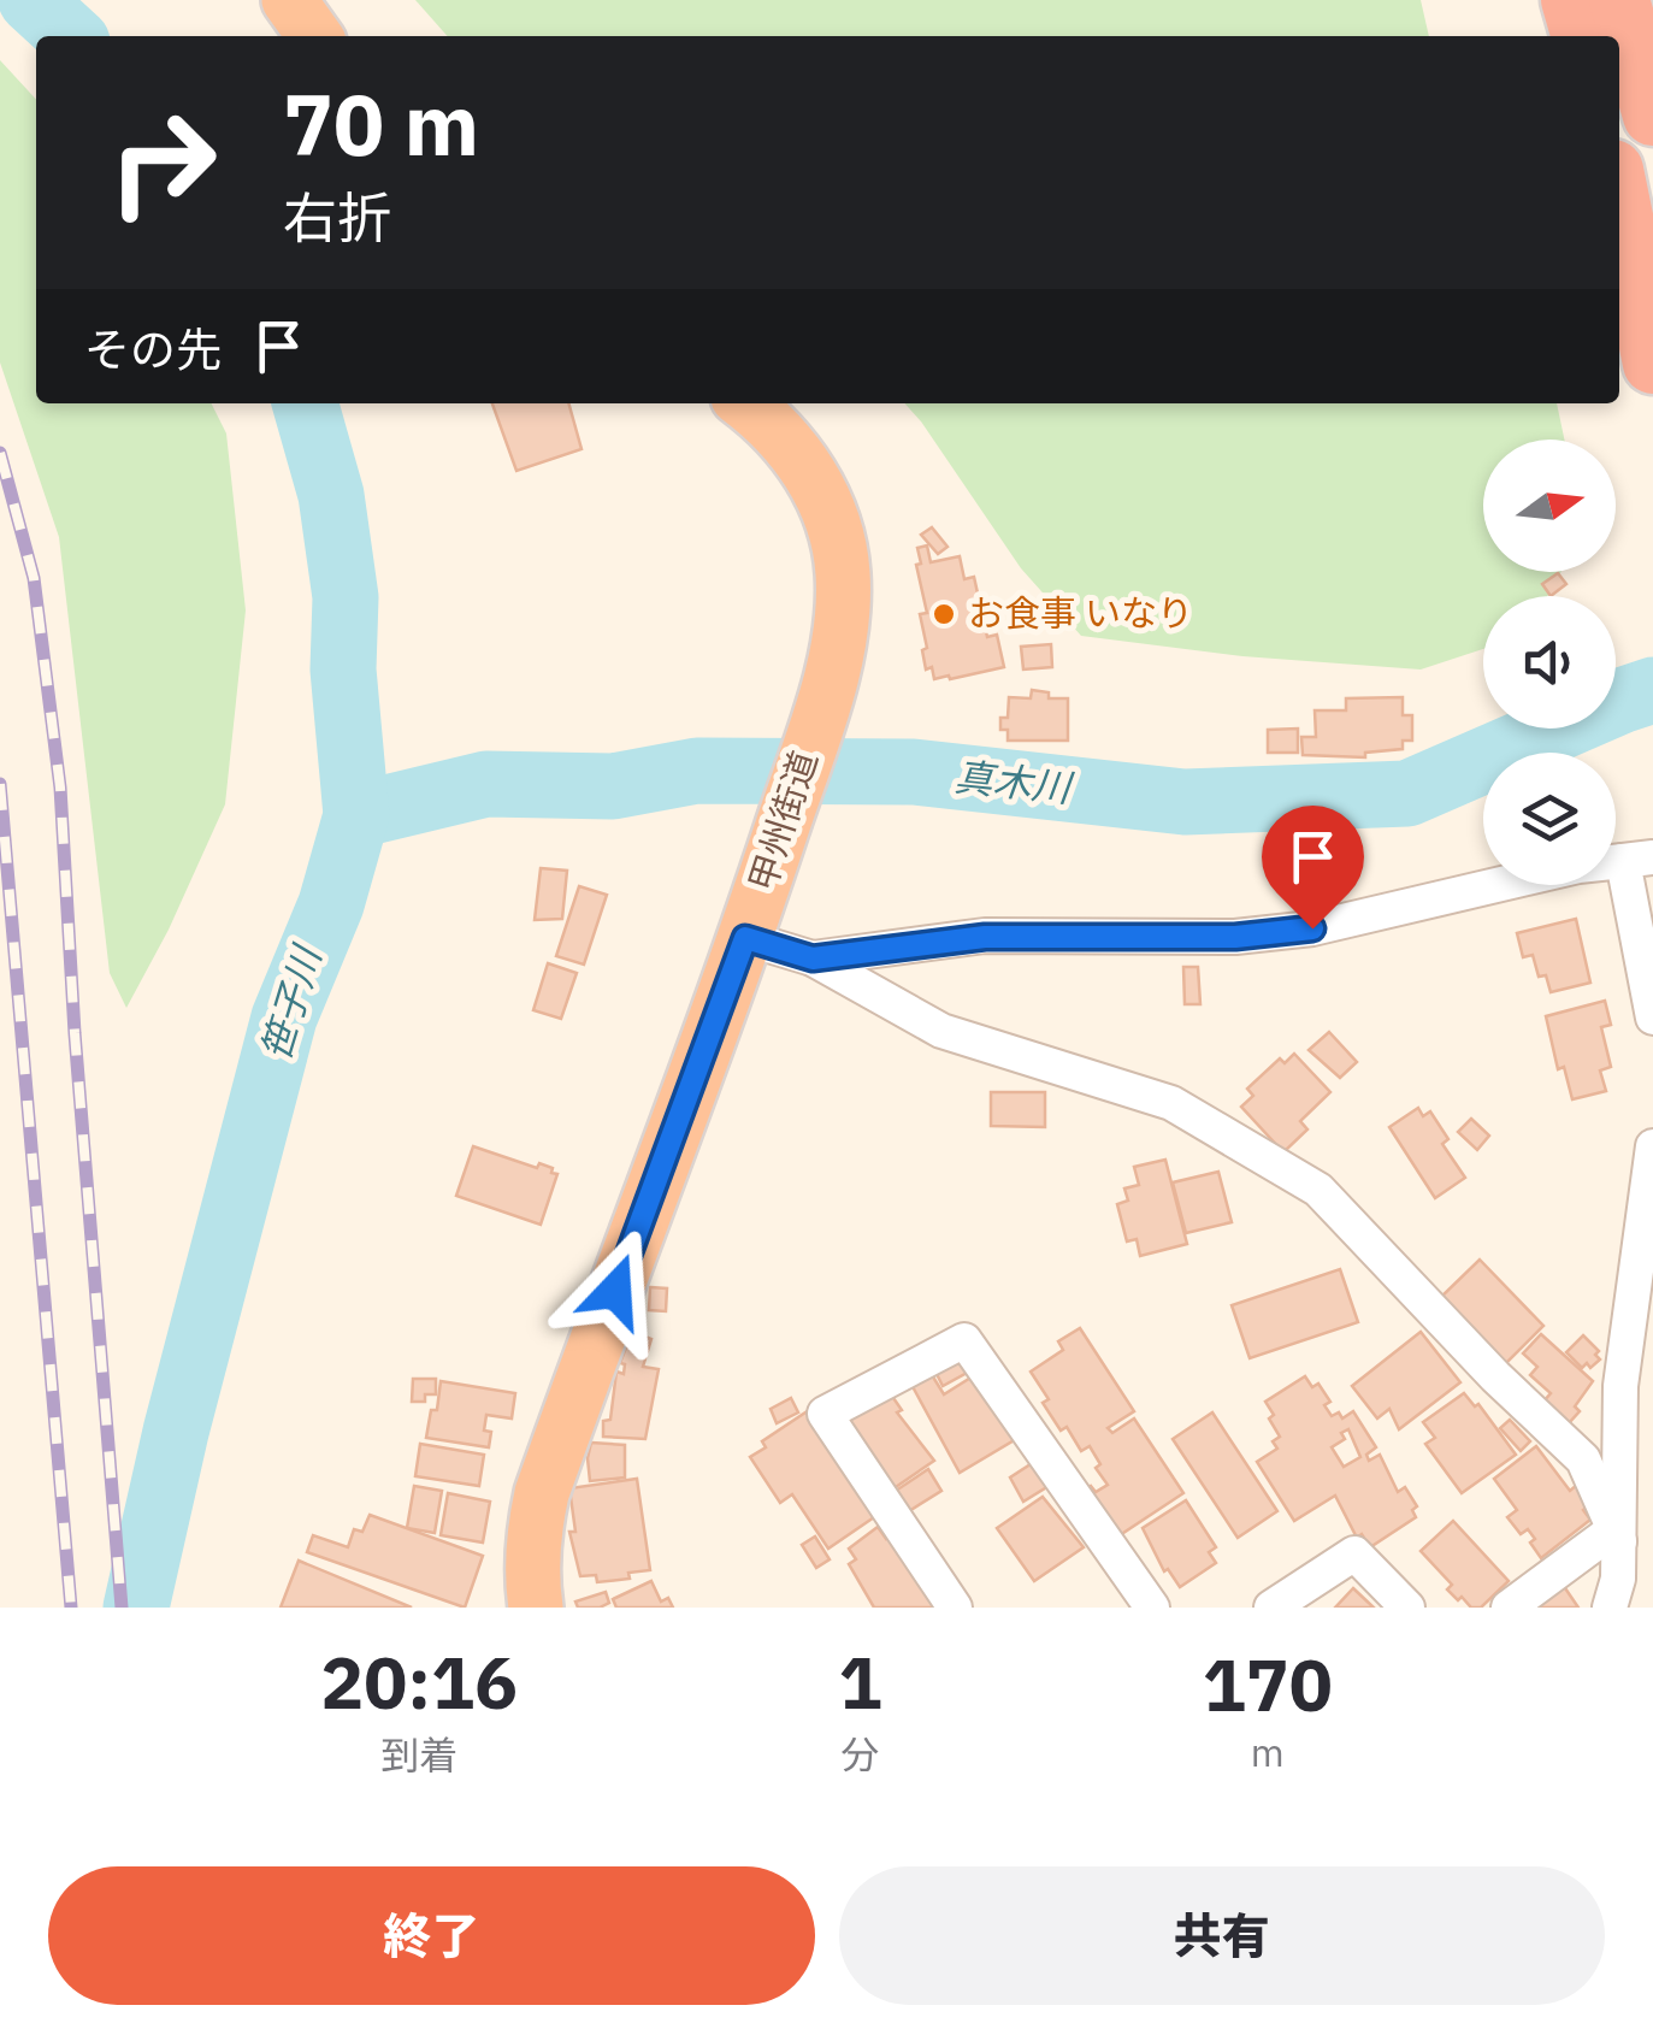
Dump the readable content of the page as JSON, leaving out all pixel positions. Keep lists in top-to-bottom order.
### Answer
{
  "streets": {
    "highway": ["甲州街道"]
  },
  "water": ["真木川", "笹子川"],
  "places": ["お食事 いなり"],
  "north": "right",
  "page": {
    "turn": ["70 m", "右折"],
    "then": "その先",
    "eta": [
      "20:16",
      "到着",
      "1",
      "分",
      "170",
      "m"
    ],
    "buttons": ["終了", "共有"]
  }
}
